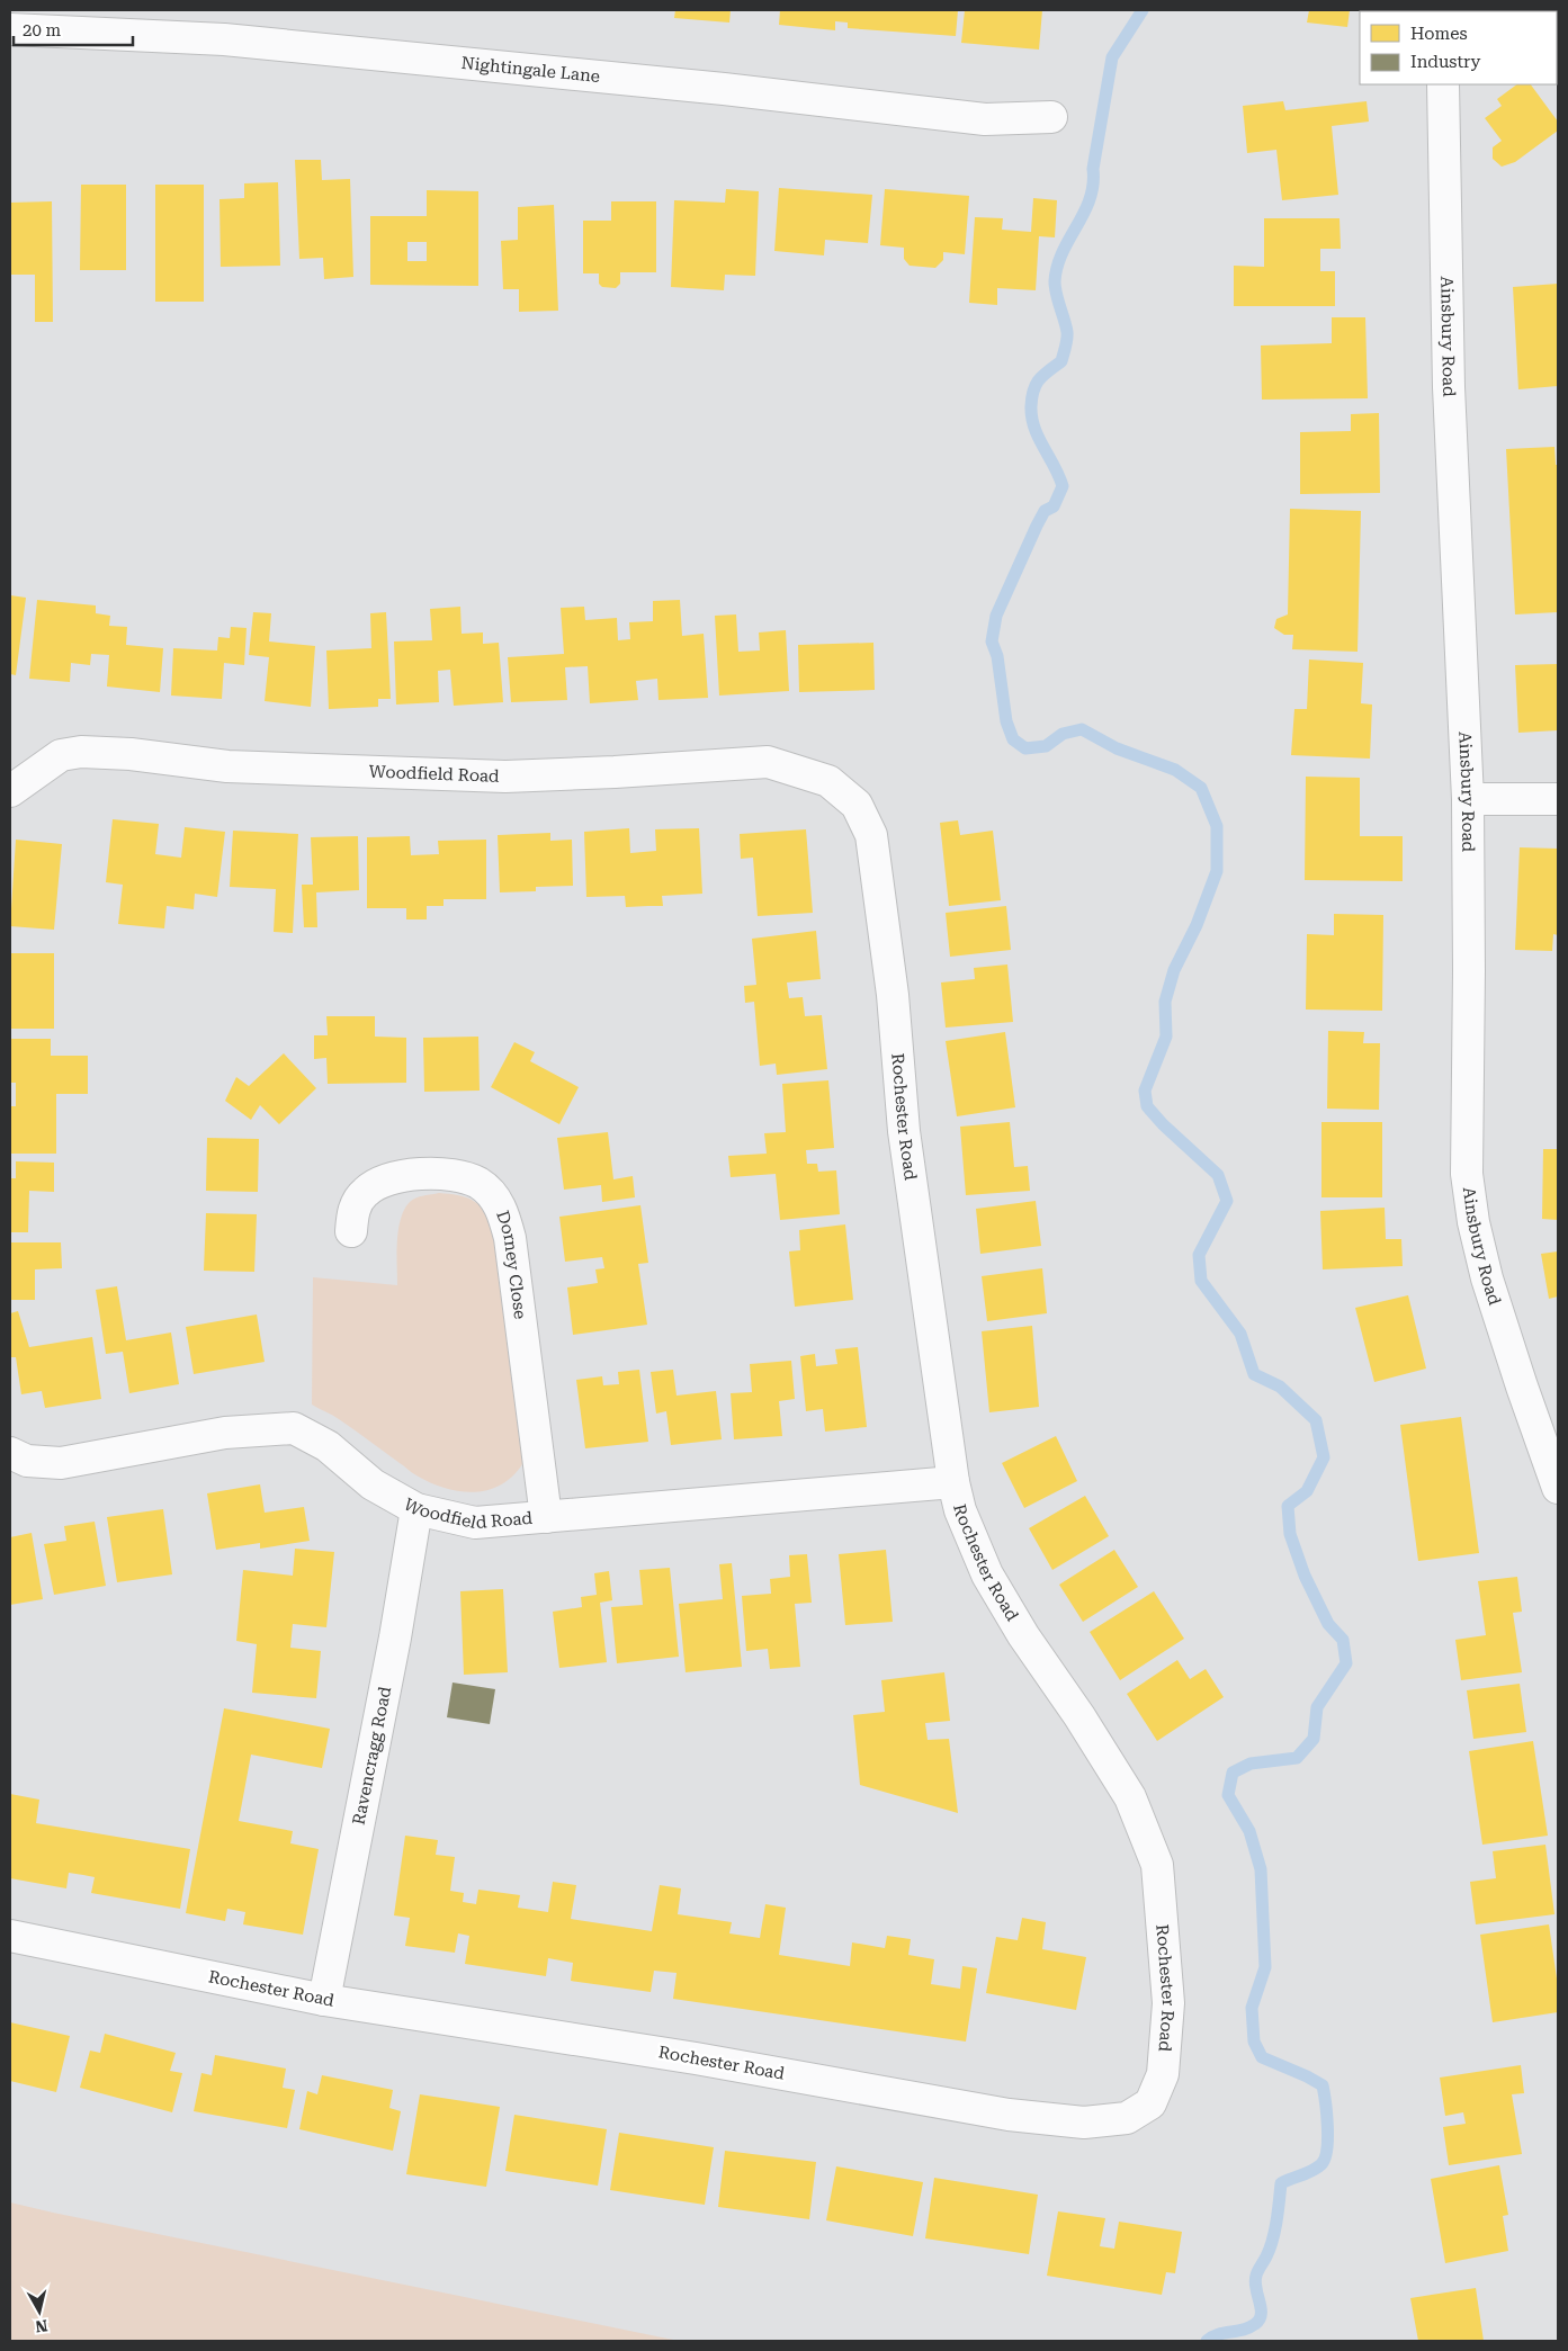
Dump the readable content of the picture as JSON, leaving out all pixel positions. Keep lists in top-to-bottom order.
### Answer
{
  "streets": {
    "street": [
      "Nightingale Lane",
      "Ainsbury Road",
      "Woodfield Road",
      "Rochester Road",
      "Dorney Close",
      "Ravencragg Road"
    ]
  },
  "crossings": [
    ["Woodfield Road", "Rochester Road"],
    ["Woodfield Road", "Dorney Close"],
    ["Woodfield Road", "Ravencragg Road"],
    ["Rochester Road", "Ravencragg Road"]
  ],
  "legend": ["Homes", "Industry"],
  "scale_bar": "20 m",
  "north": "bottom"
}
